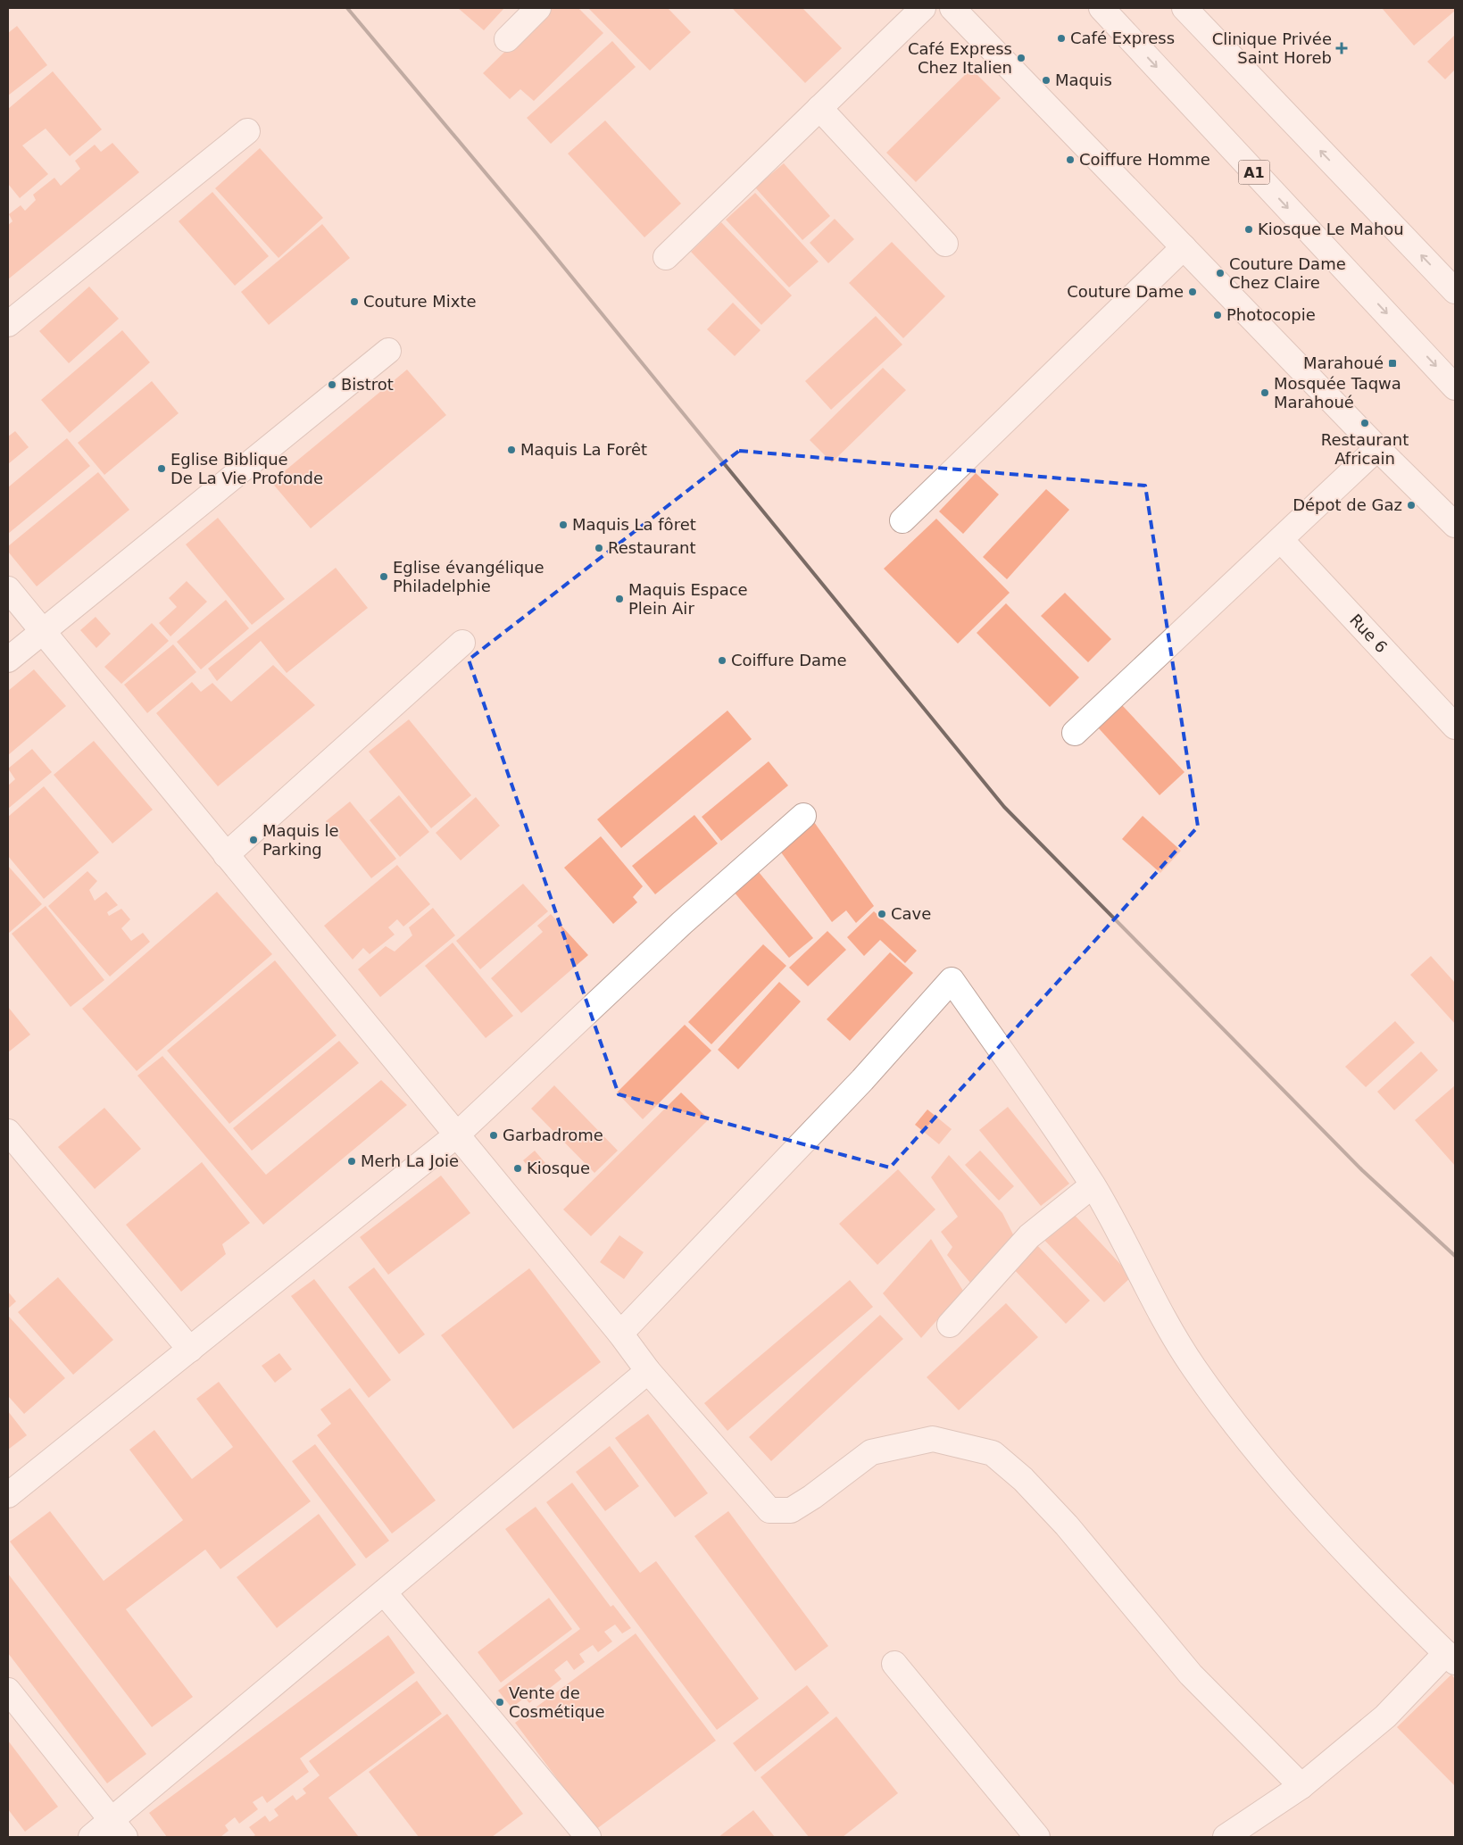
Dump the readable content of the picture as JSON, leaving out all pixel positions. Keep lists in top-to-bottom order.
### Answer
{
  "streets": {
    "street": ["A1", "Rue 6"]
  },
  "places": {
    "other": [
      "Café Express",
      "Café Express Chez Italien",
      "Maquis",
      "Coiffure Homme",
      "Kiosque Le Mahou",
      "Couture Dame Chez Claire",
      "Couture Dame",
      "Couture Mixte",
      "Photocopie",
      "Bistrot",
      "Mosquée Taqwa Marahoué",
      "Restaurant Africain",
      "Maquis La Forêt",
      "Eglise Biblique De La Vie Profonde",
      "Dépot de Gaz",
      "Maquis La fôret",
      "Restaurant",
      "Eglise évangélique Philadelphie",
      "Maquis Espace Plein Air",
      "Coiffure Dame",
      "Maquis le Parking",
      "Cave",
      "Garbadrome",
      "Merh La Joie",
      "Kiosque",
      "Vente de Cosmétique"
    ],
    "health": ["Clinique Privée Saint Horeb"],
    "transit": ["Marahoué"]
  }
}
